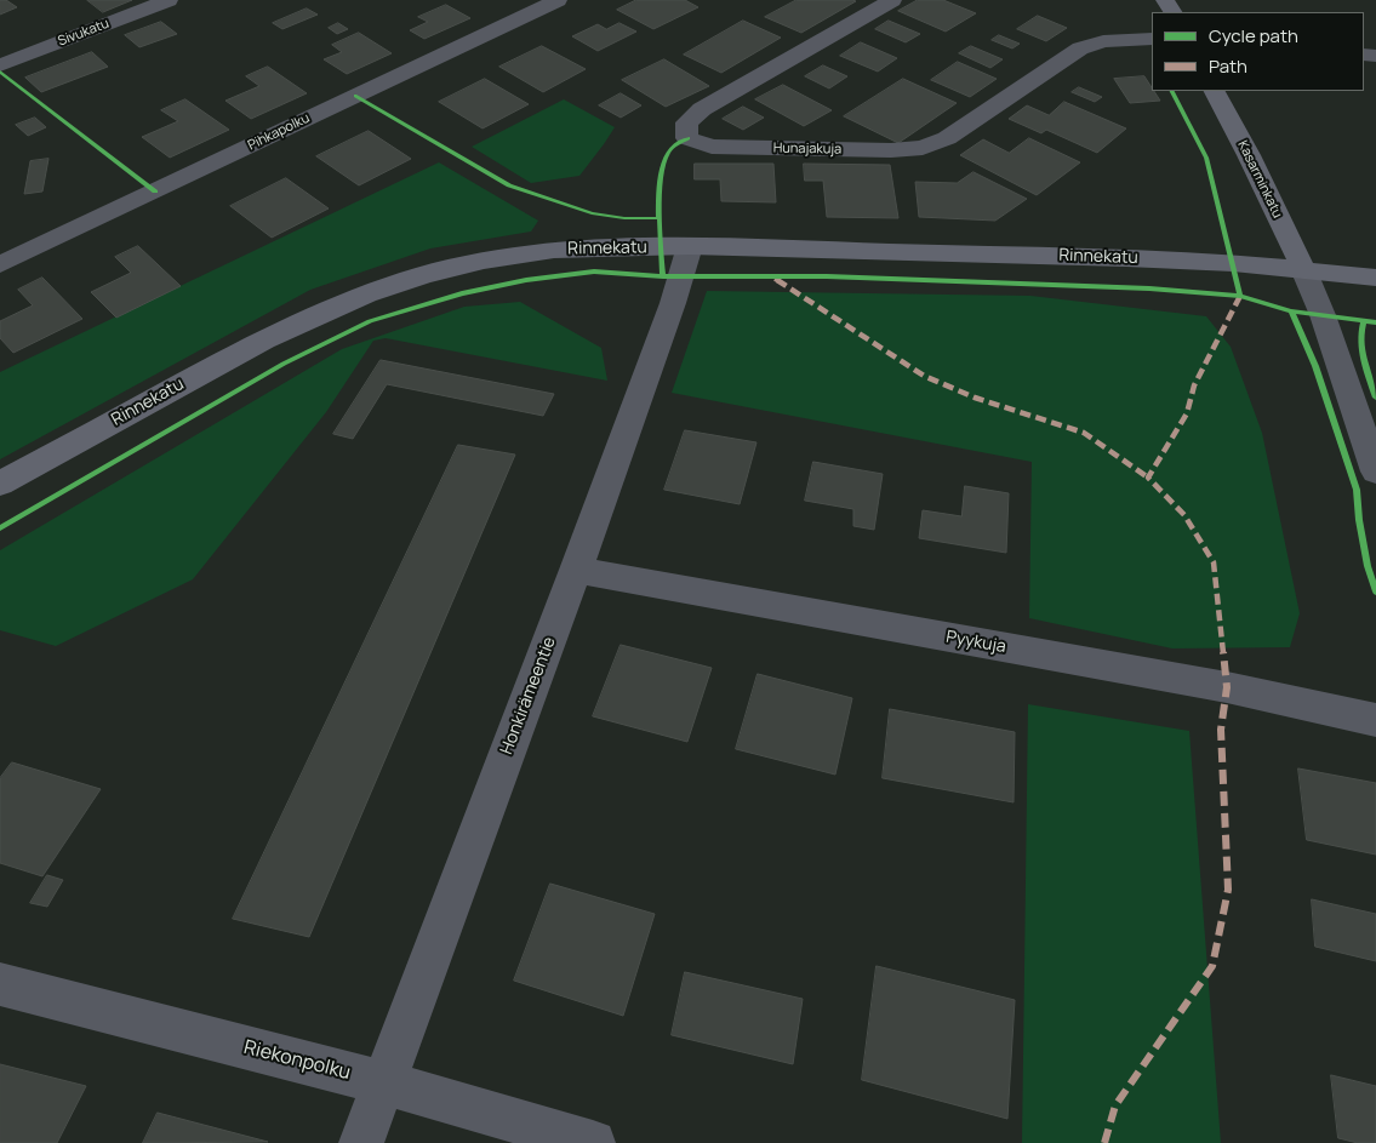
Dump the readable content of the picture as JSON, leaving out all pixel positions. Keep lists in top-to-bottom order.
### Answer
{
  "streets": {
    "street": [
      "Sivukatu",
      "Pihkapolku",
      "Hunajakuja",
      "Kasarminkatu",
      "Rinnekatu",
      "Pyykuja",
      "Honkirämeentie",
      "Riekonpolku"
    ]
  },
  "crossings": [
    ["Kasarminkatu", "Rinnekatu"],
    ["Rinnekatu", "Honkirämeentie"],
    ["Pyykuja", "Honkirämeentie"],
    ["Honkirämeentie", "Riekonpolku"]
  ],
  "legend": ["Cycle path", "Path"]
}
